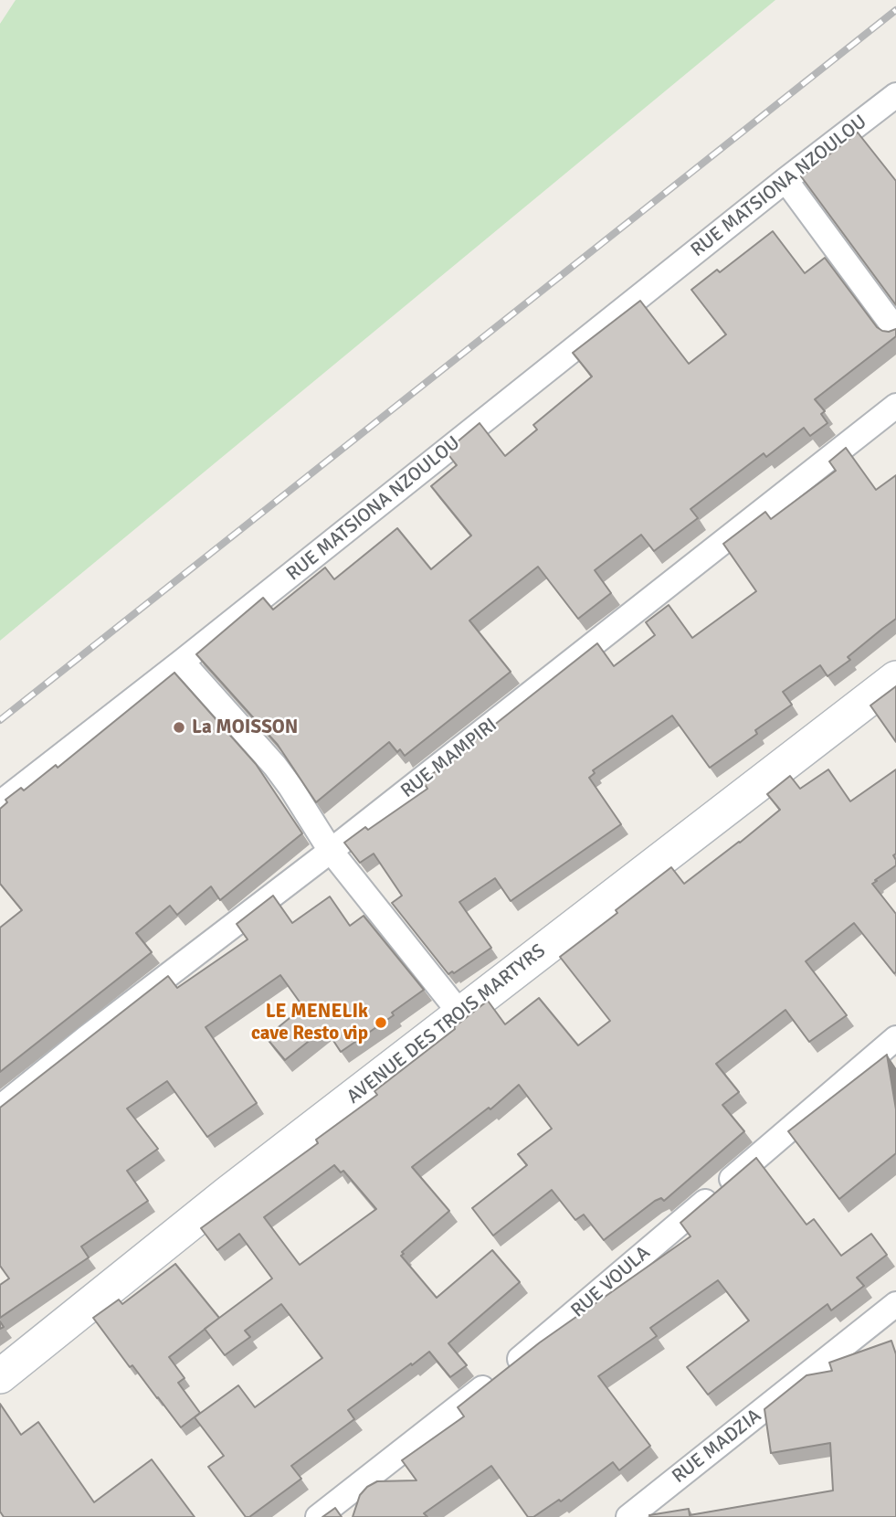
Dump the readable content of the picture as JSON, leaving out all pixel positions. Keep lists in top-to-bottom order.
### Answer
{
  "streets": {
    "main road": ["AVENUE DES TROIS MARTYRS"],
    "street": [
      "RUE MATSIONA NZOULOU",
      "RUE MAMPIRI",
      "RUE VOULA",
      "RUE MADZIA"
    ]
  },
  "places": ["La MOISSON", "LE MENELIk cave Resto vip"]
}
